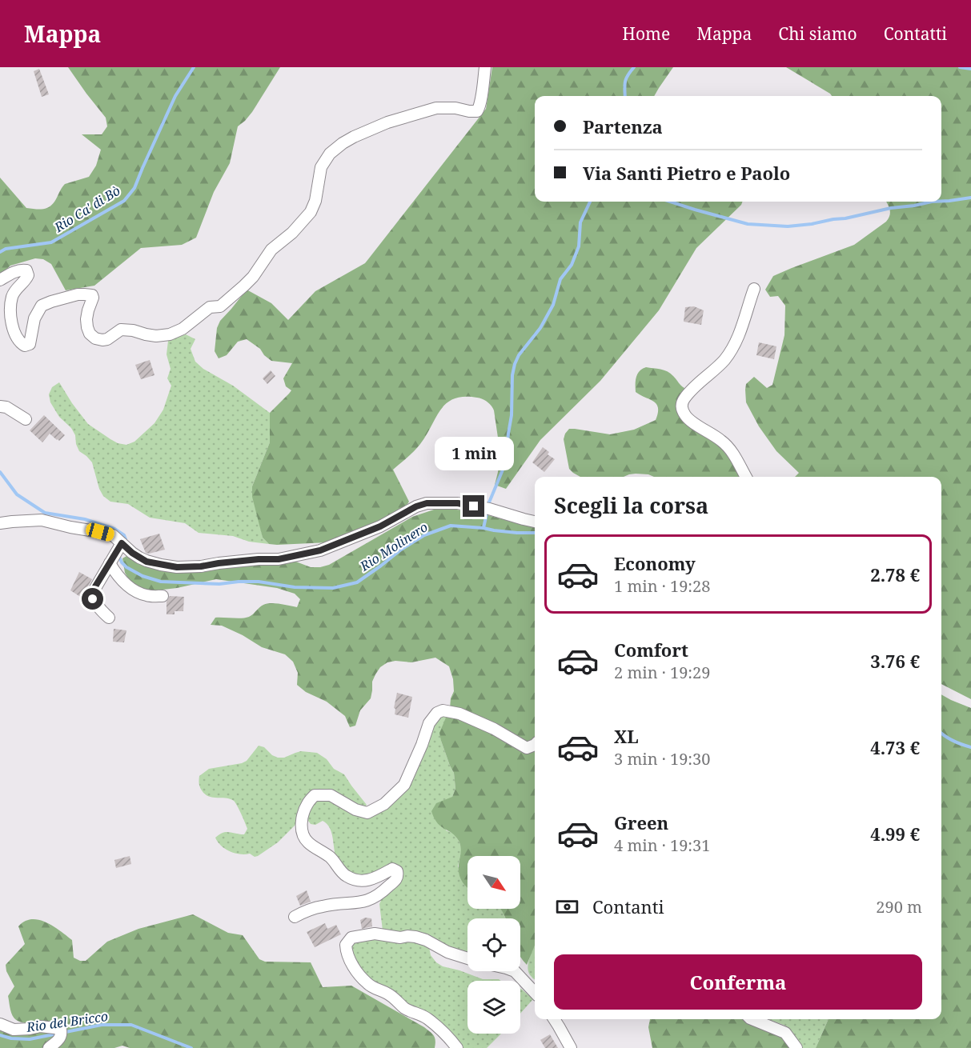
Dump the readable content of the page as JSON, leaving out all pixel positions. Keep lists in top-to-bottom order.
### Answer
{
  "water": ["Rio Ca' di Bò", "Rio Molinero", "Rio del Bricco"],
  "north": "bottom right",
  "page": {
    "header": "Mappa",
    "nav": [
      "Home",
      "Mappa",
      "Chi siamo",
      "Contatti"
    ],
    "banner": ["Partenza", "Via Santi Pietro e Paolo"],
    "bubble": "1 min",
    "heading": "Scegli la corsa",
    "list": [
      {
        "name": "Economy",
        "note": "1 min · 19:28",
        "value": "2.78 €"
      },
      {
        "name": "Comfort",
        "note": "2 min · 19:29",
        "value": "3.76 €"
      },
      {
        "name": "XL",
        "note": "3 min · 19:30",
        "value": "4.73 €"
      },
      {
        "name": "Green",
        "note": "4 min · 19:31",
        "value": "4.99 €"
      }
    ],
    "pay": ["Contanti", "290 m"],
    "buttons": "Conferma"
  }
}
